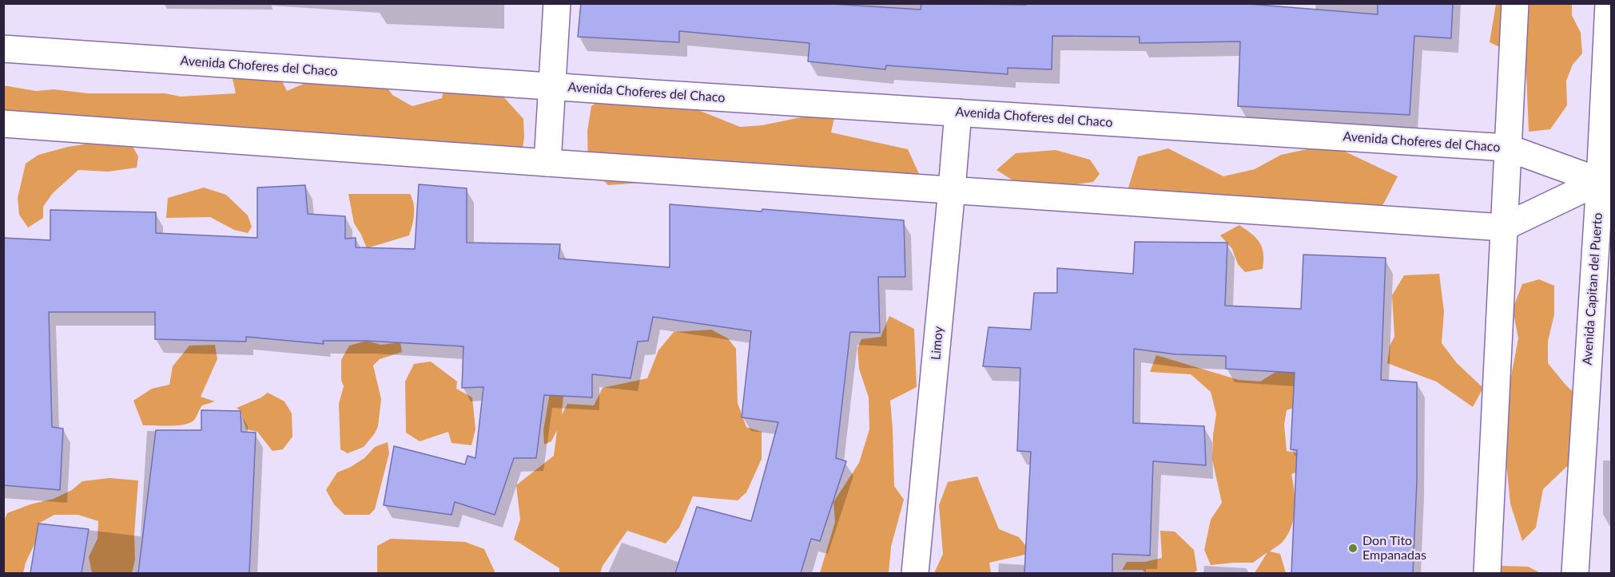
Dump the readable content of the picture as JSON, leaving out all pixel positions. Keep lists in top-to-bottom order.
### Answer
{
  "streets": {
    "street": ["Avenida Choferes del Chaco", "Avenida Capitan del Puerto", "Limoy"]
  },
  "crossings": [
    ["Avenida Choferes del Chaco", "Avenida Capitan del Puerto"],
    ["Avenida Choferes del Chaco", "Limoy"]
  ],
  "places": ["Don Tito Empanadas"]
}
